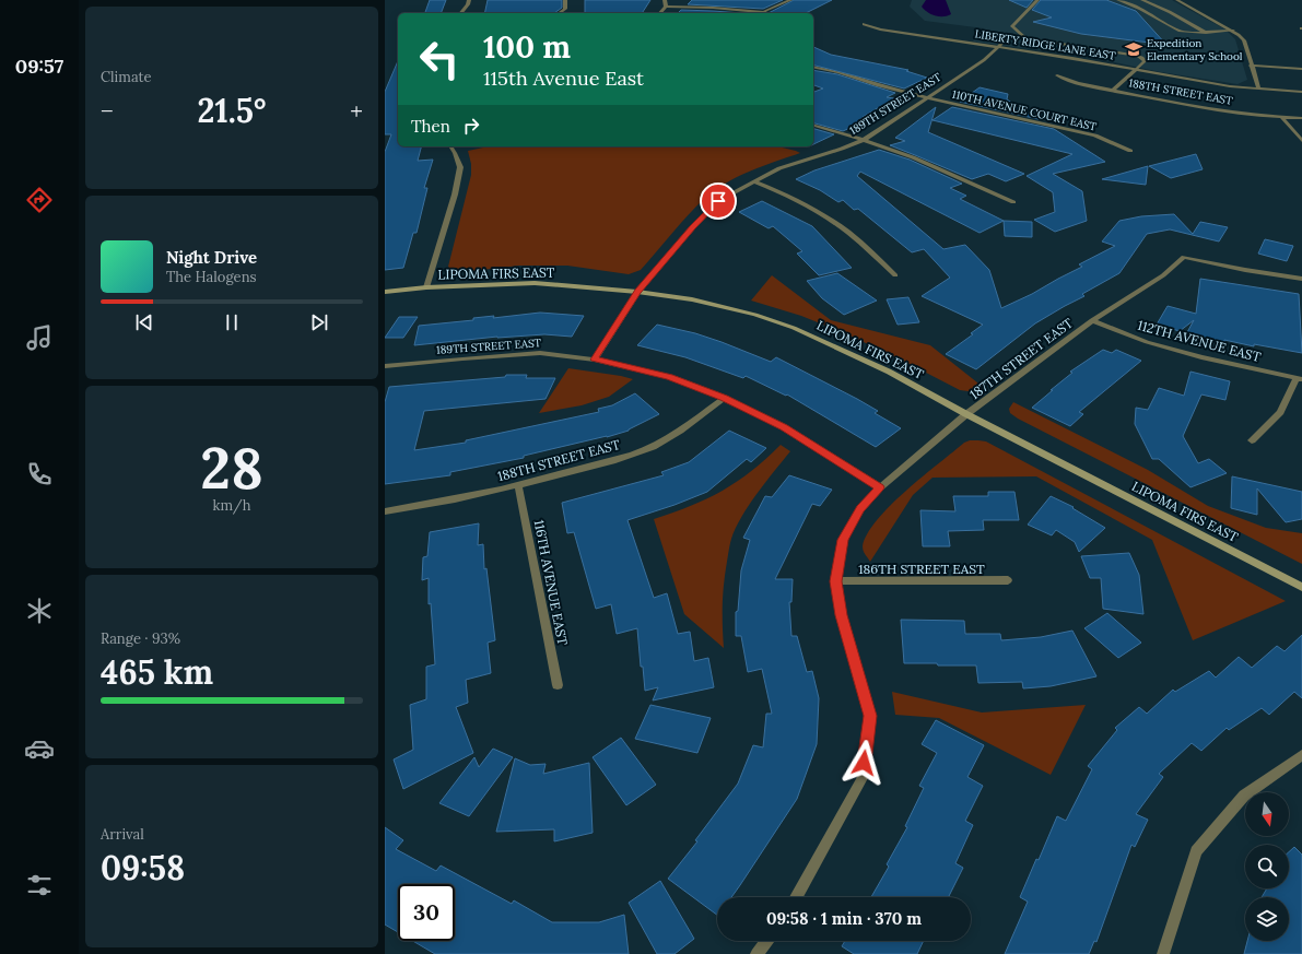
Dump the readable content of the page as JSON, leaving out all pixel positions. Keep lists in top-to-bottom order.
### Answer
{
  "streets": {
    "street": [
      "LIBERTY RIDGE LANE EAST",
      "188TH STREET EAST",
      "189TH STREET EAST",
      "110TH AVENUE COURT EAST",
      "LIPOMA FIRS EAST",
      "112TH AVENUE EAST",
      "187TH STREET EAST",
      "186TH STREET EAST",
      "116TH AVENUE EAST"
    ]
  },
  "crossings": [
    ["LIBERTY RIDGE LANE EAST", "189TH STREET EAST"],
    ["188TH STREET EAST", "116TH AVENUE EAST"],
    ["189TH STREET EAST", "110TH AVENUE COURT EAST"],
    ["189TH STREET EAST", "LIPOMA FIRS EAST"],
    ["LIPOMA FIRS EAST", "187TH STREET EAST"],
    ["112TH AVENUE EAST", "187TH STREET EAST"],
    ["187TH STREET EAST", "186TH STREET EAST"]
  ],
  "places": {
    "school or university": ["Expedition Elementary School"]
  },
  "north": "bottom",
  "page": {
    "tabs": "09:57",
    "tile": [
      "Climate",
      ["28", "km/h"],
      ["Range · 93%", "465 km"],
      ["Arrival", "09:58"]
    ],
    "turn": ["100 m", "115th Avenue East"],
    "heat": ["−", "21.5°", "+"],
    "then": "Then",
    "song": ["Night Drive", "The Halogens"],
    "limit": "30",
    "trip": "09:58 · 1 min · 370 m"
  }
}
